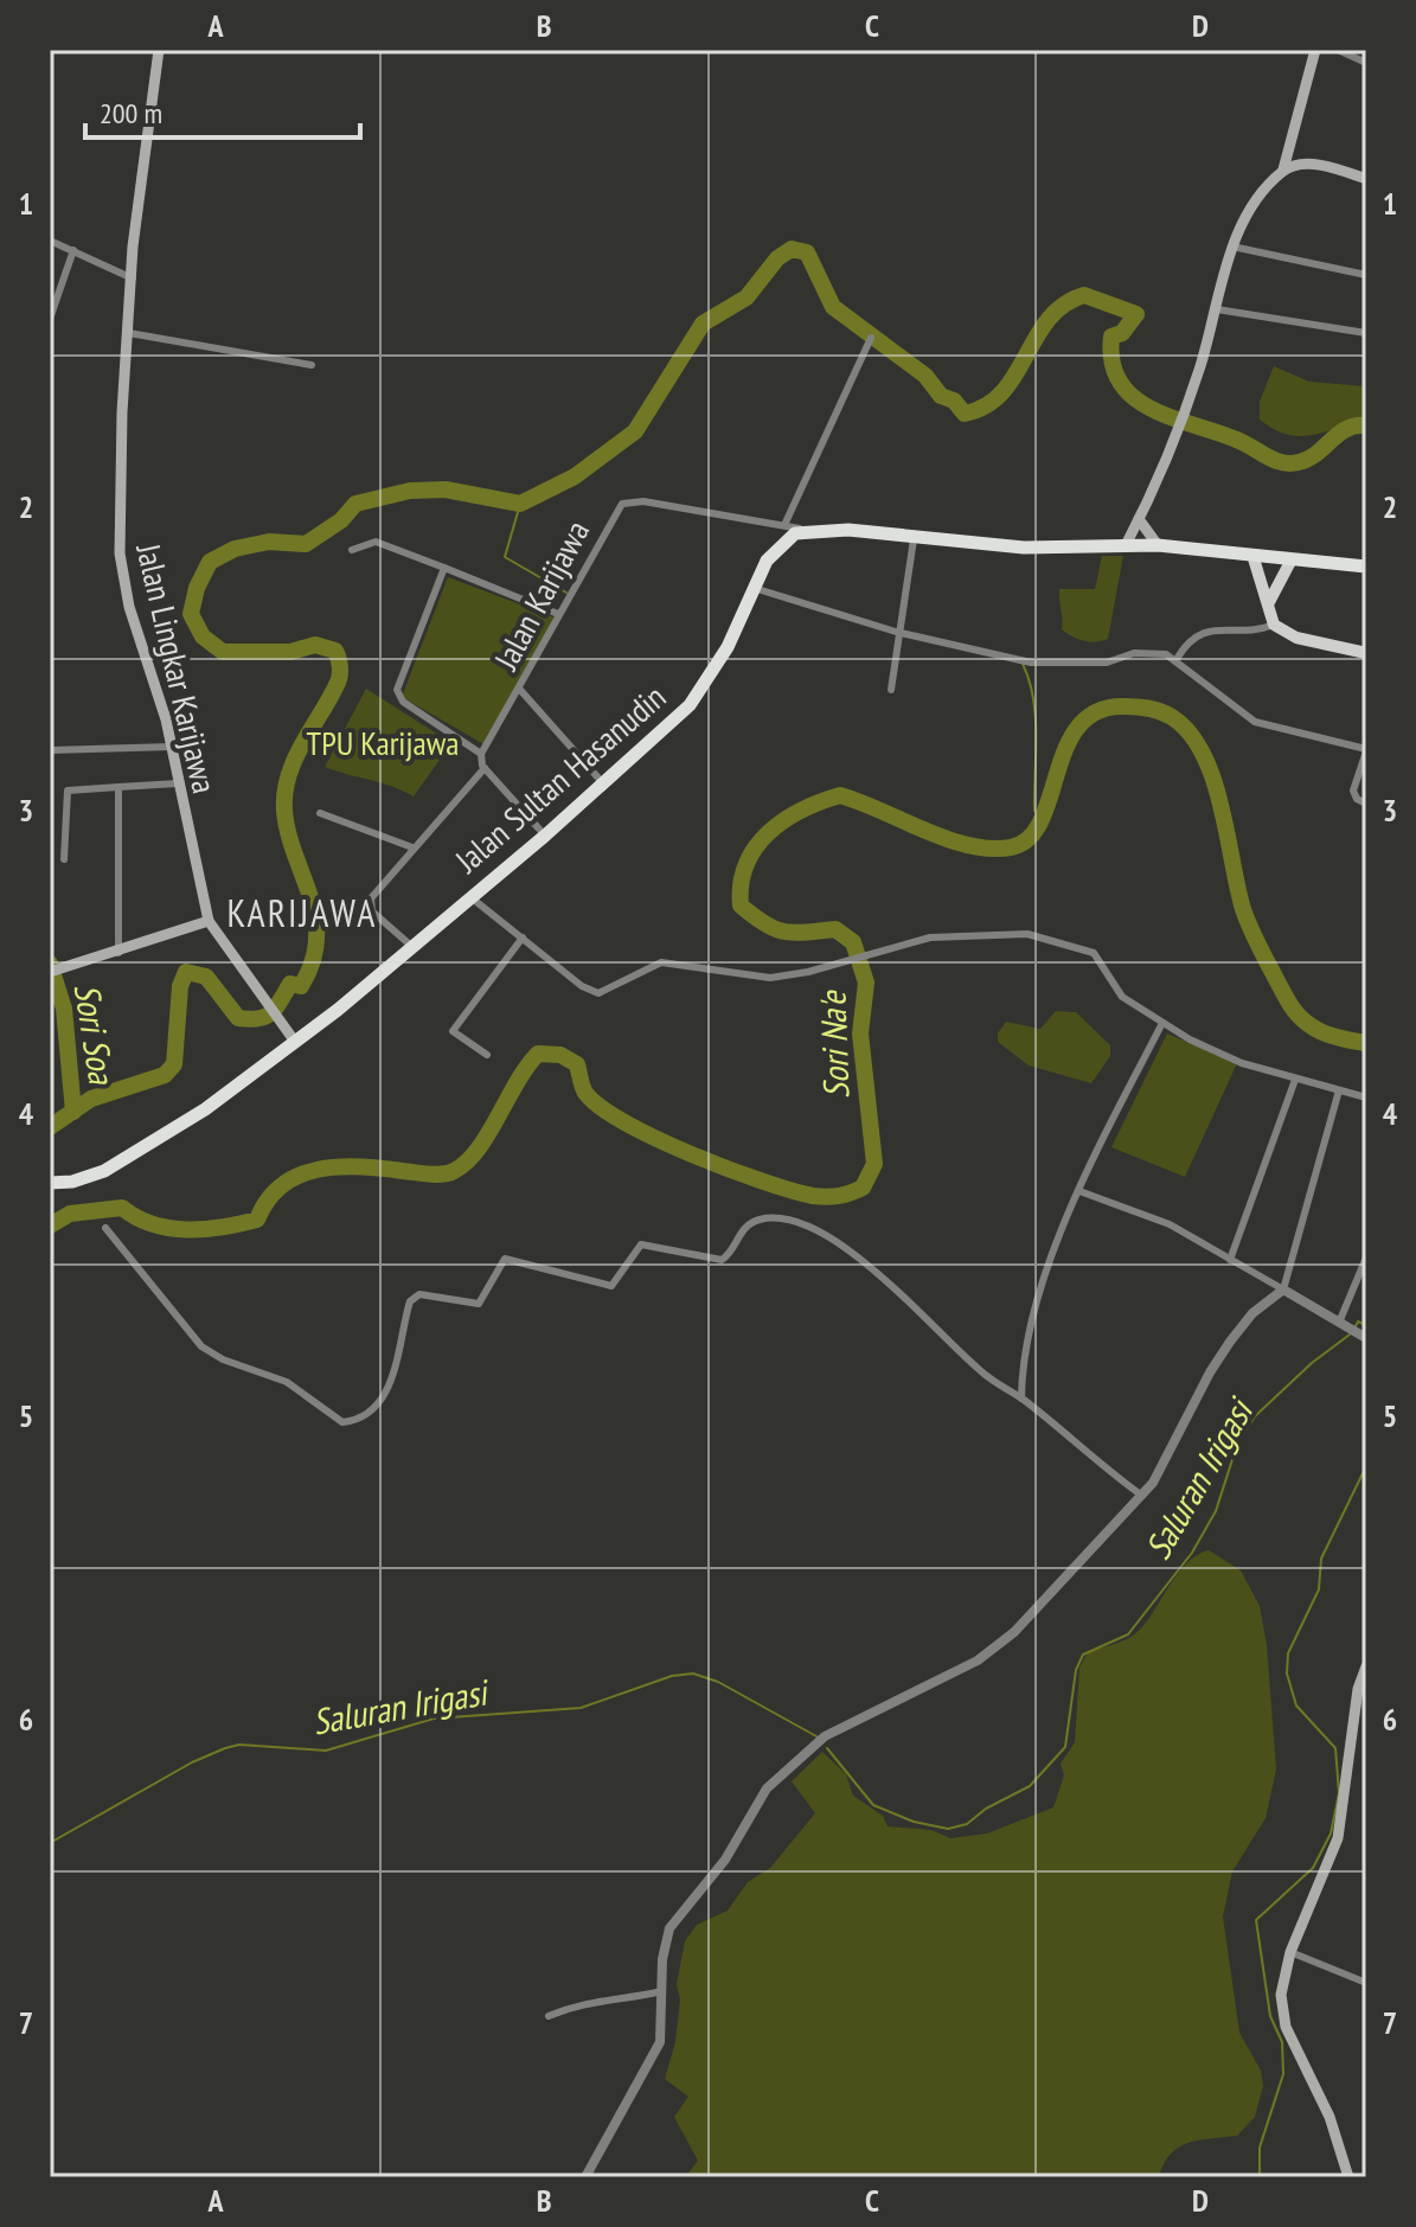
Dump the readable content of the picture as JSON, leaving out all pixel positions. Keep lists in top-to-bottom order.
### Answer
{
  "streets": {
    "highway": ["Jalan Sultan Hasanudin"],
    "main road": ["Jalan Lingkar Karijawa"],
    "street": ["Jalan Karijawa"]
  },
  "crossings": [
    ["Jalan Lingkar Karijawa", "Jalan Sultan Hasanudin"]
  ],
  "districts": ["KARIJAWA"],
  "water": ["Sori Soa", "Sori Na'e", "Saluran Irigasi"],
  "parks": ["TPU Karijawa"],
  "scale_bar": "200 m",
  "grid": {
    "columns": [
      "A",
      "B",
      "C",
      "D"
    ],
    "rows": [
      "1",
      "2",
      "3",
      "4",
      "5",
      "6",
      "7"
    ]
  }
}
